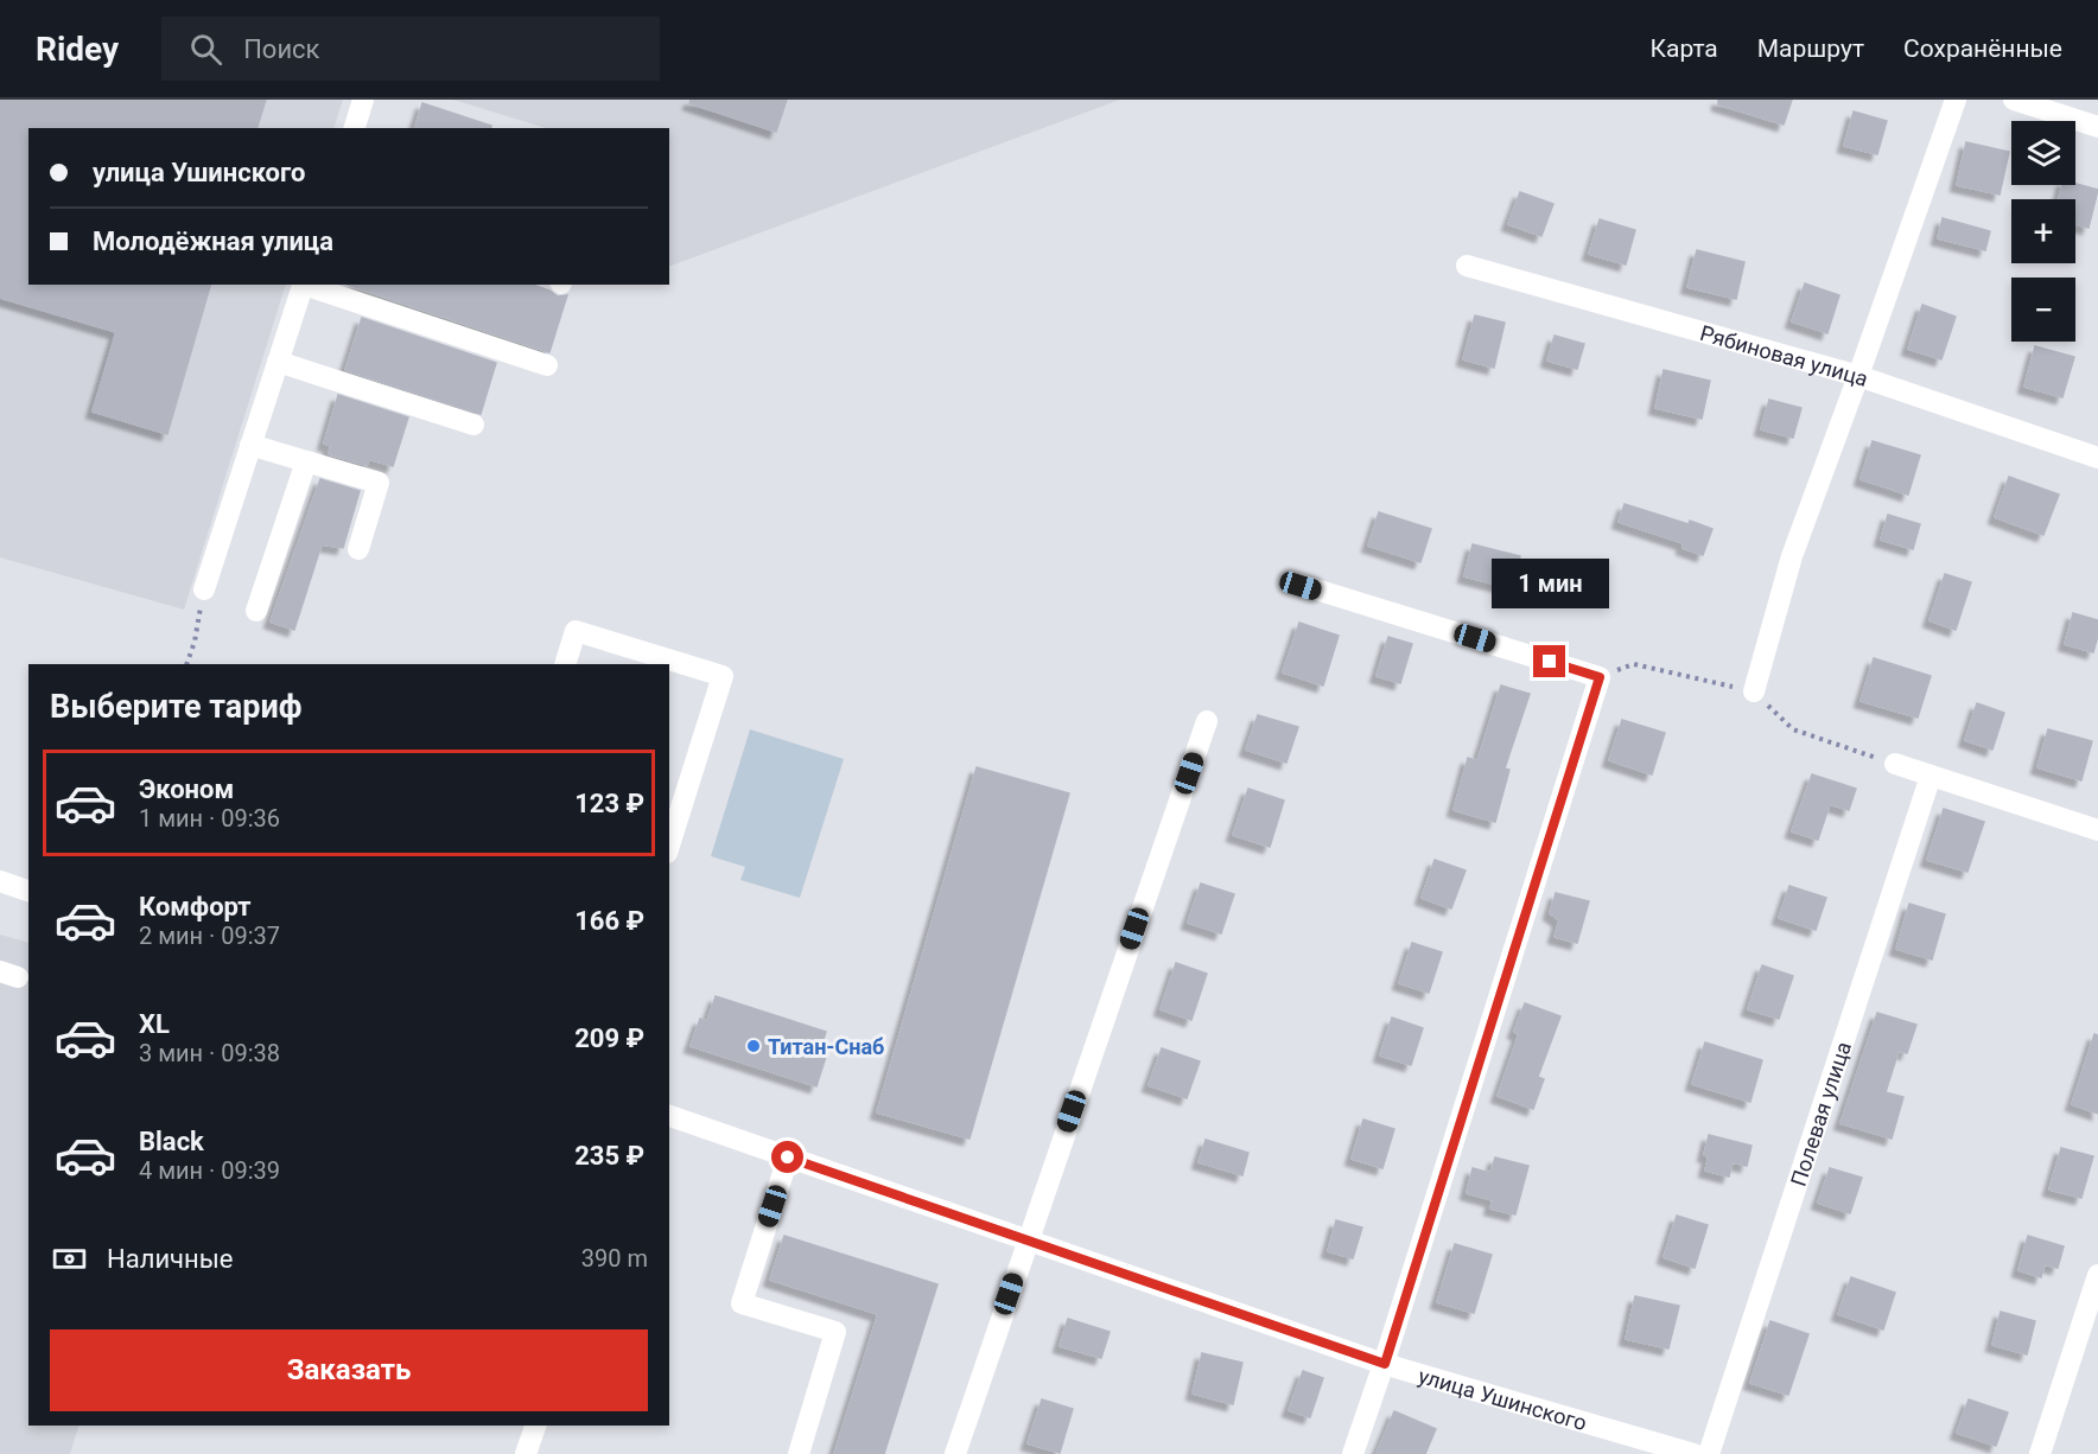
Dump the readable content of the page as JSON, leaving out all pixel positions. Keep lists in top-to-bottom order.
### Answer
{
  "streets": {
    "street": ["Рябиновая улица", "Полевая улица", "улица Ушинского"]
  },
  "places": ["Титан-Снаб"],
  "page": {
    "header": "Ridey",
    "search": "Поиск",
    "nav": ["Карта", "Маршрут", "Сохранённые"],
    "map_buttons": ["+", "−"],
    "banner": ["улица Ушинского", "Молодёжная улица"],
    "bubble": "1 мин",
    "heading": "Выберите тариф",
    "list": [
      {
        "name": "Эконом",
        "note": "1 мин · 09:36",
        "value": "123 ₽"
      },
      {
        "name": "Комфорт",
        "note": "2 мин · 09:37",
        "value": "166 ₽"
      },
      {
        "name": "XL",
        "note": "3 мин · 09:38",
        "value": "209 ₽"
      },
      {
        "name": "Black",
        "note": "4 мин · 09:39",
        "value": "235 ₽"
      }
    ],
    "pay": ["Наличные", "390 m"],
    "buttons": "Заказать"
  }
}
